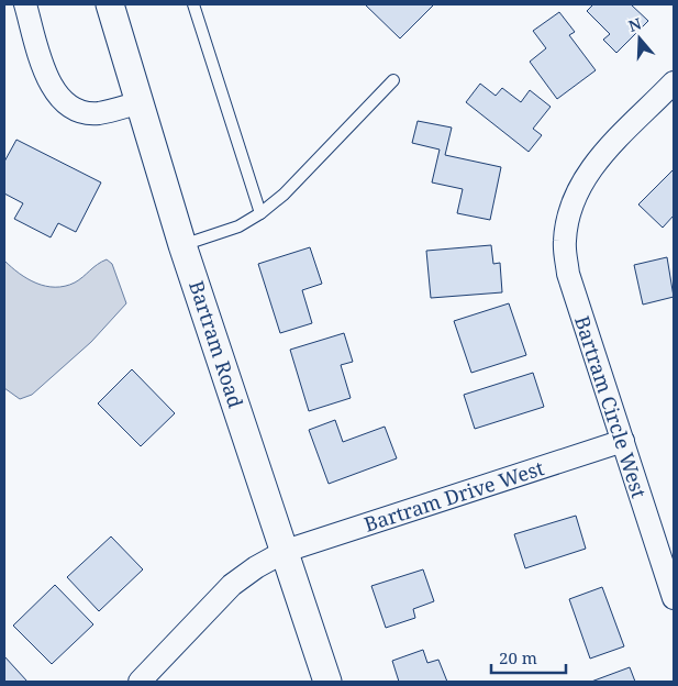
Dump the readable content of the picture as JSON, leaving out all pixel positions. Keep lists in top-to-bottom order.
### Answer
{
  "streets": {
    "street": ["Bartram Road", "Bartram Circle West", "Bartram Drive West"]
  },
  "crossings": [
    ["Bartram Road", "Bartram Drive West"],
    ["Bartram Circle West", "Bartram Drive West"]
  ],
  "scale_bar": "20 m",
  "north": "top"
}
